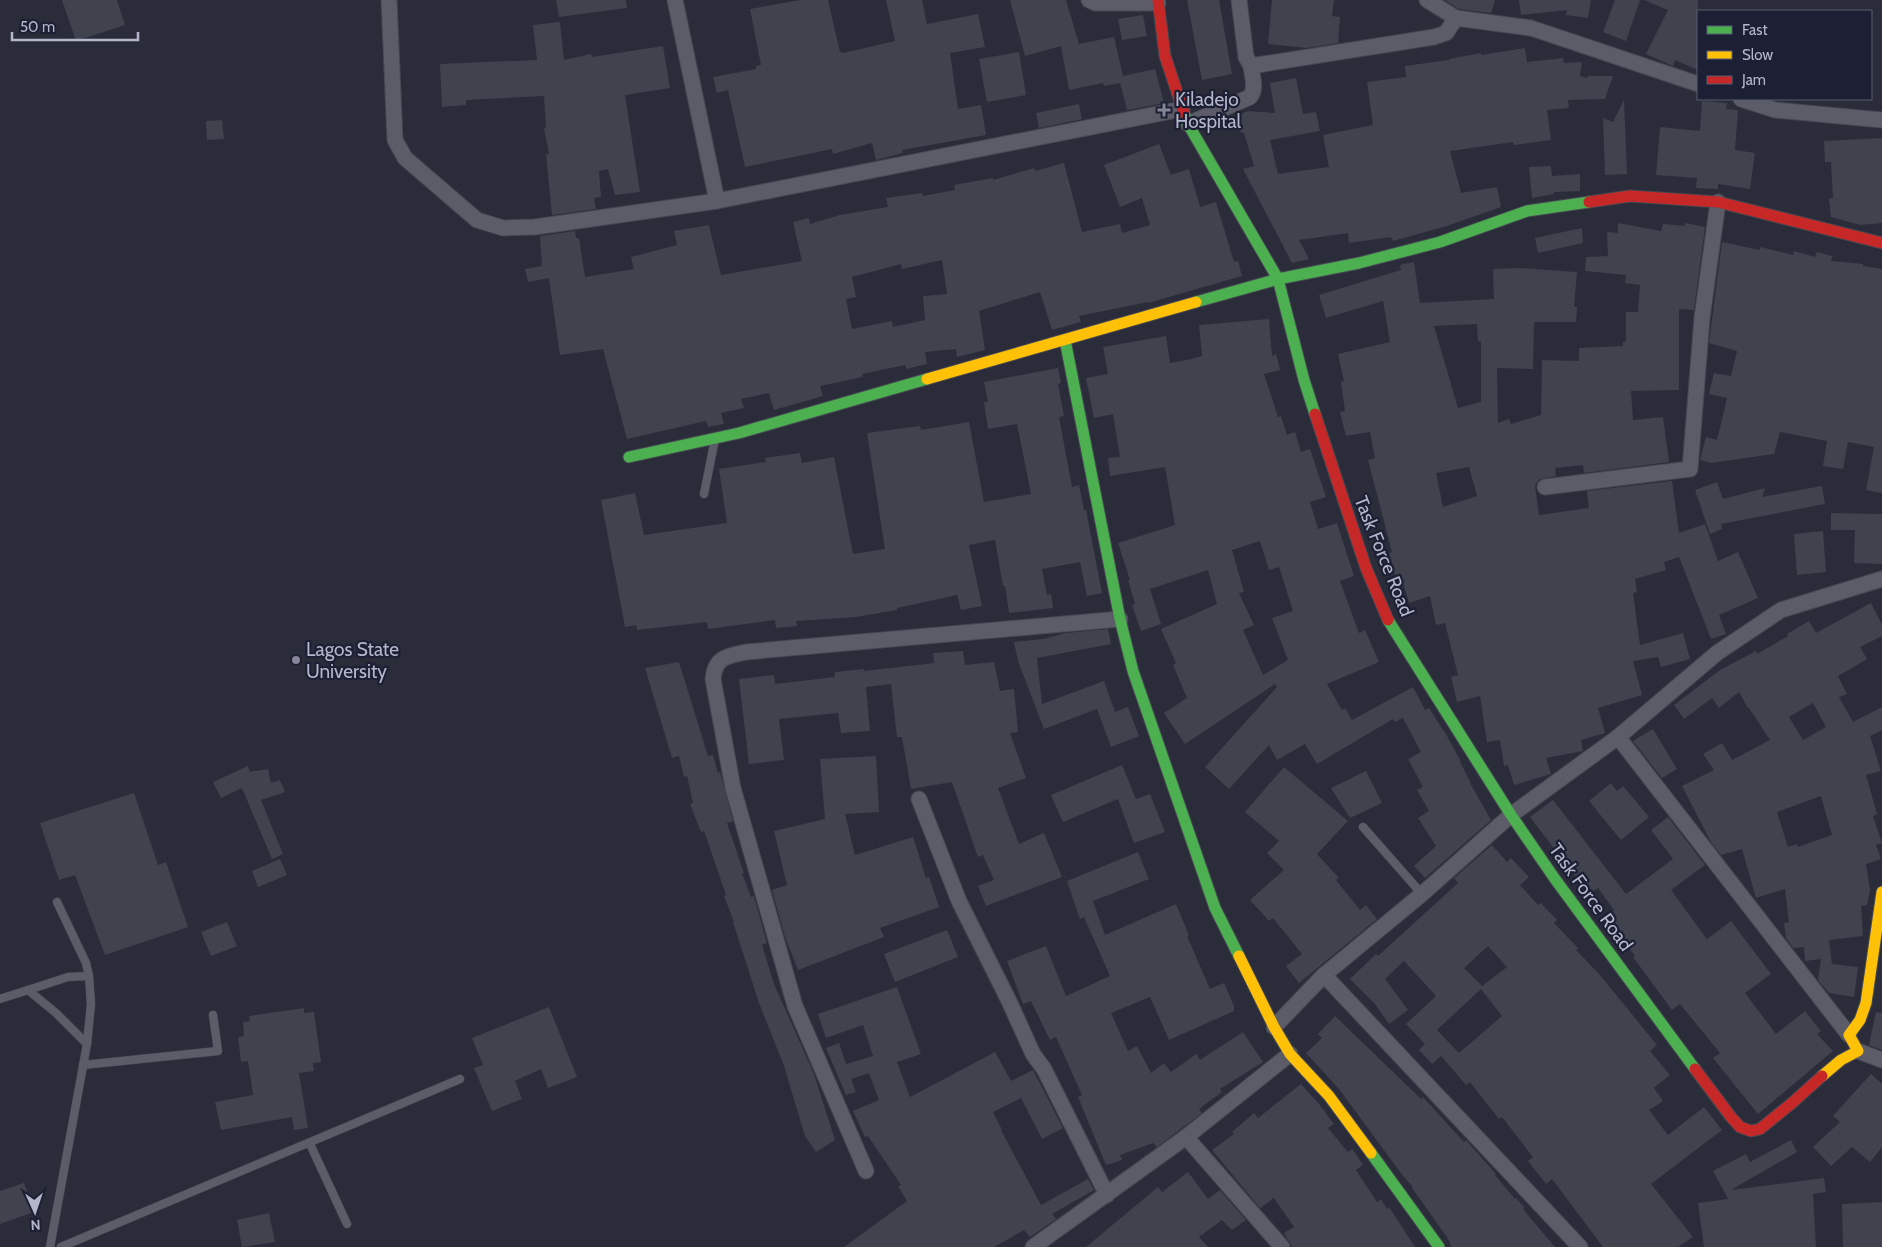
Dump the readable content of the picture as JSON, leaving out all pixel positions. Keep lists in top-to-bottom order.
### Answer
{
  "streets": {
    "street": ["Task Force Road"]
  },
  "places": {
    "health": ["Kiladejo Hospital"],
    "other": ["Lagos State University"]
  },
  "legend": ["Fast", "Slow", "Jam"],
  "scale_bar": "50 m",
  "north": "bottom"
}
